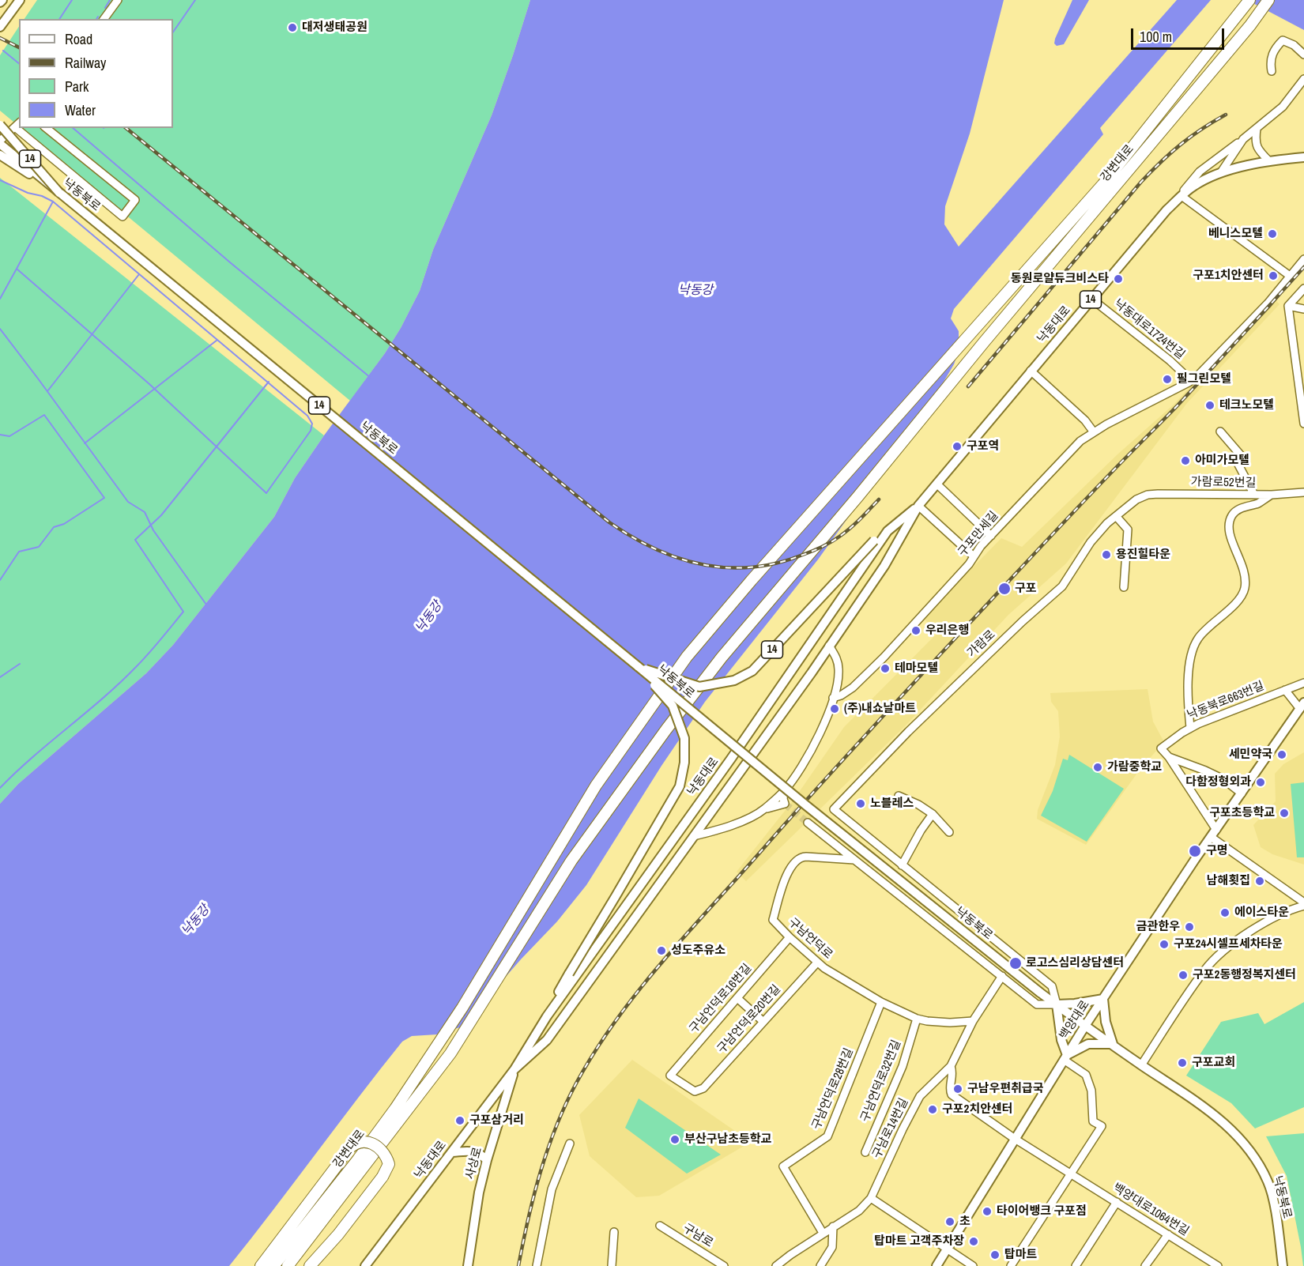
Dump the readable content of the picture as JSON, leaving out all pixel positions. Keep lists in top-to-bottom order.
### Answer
{
  "streets": {
    "highway": ["강변대로"],
    "main road": [
      "14",
      "낙동북로",
      "낙동대로",
      "백양대로",
      "사상로"
    ],
    "street": [
      "낙동대로1724번길",
      "가람로52번길",
      "구포만세길",
      "가람로",
      "낙동북로663번길",
      "구남언덕로",
      "구남언덕로16번길",
      "구남언덕로20번길",
      "구남언덕로32번길",
      "구남언덕로28번길",
      "구남로14번길",
      "백양대로1064번길",
      "구남로"
    ]
  },
  "crossings": [
    ["14", "낙동북로"],
    ["14", "낙동대로"],
    ["14", "사상로"],
    ["낙동북로", "백양대로"],
    ["낙동대로", "낙동대로1724번길"],
    ["낙동대로", "사상로"],
    ["낙동대로1724번길", "구포만세길"],
    ["가람로52번길", "가람로"],
    ["구남언덕로", "구남언덕로16번길"],
    ["구남언덕로", "구남언덕로20번길"],
    ["구남언덕로", "구남언덕로32번길"],
    ["구남언덕로", "구남언덕로28번길"],
    ["구남언덕로", "구남로14번길"],
    ["구남언덕로16번길", "구남언덕로20번길"],
    ["백양대로", "백양대로1064번길"],
    ["구남언덕로28번길", "구남로14번길"],
    ["구남로14번길", "백양대로1064번길"]
  ],
  "water": ["낙동강"],
  "places": [
    "대저생태공원",
    "베니스모텔",
    "구포1치안센터",
    "동원로얄듀크비스타",
    "필그린모텔",
    "테크노모텔",
    "구포역",
    "아미가모텔",
    "용진힐타운",
    "구포",
    "우리은행",
    "테마모텔",
    "(주)내쇼날마트",
    "세민약국",
    "가람중학교",
    "다함정형외과",
    "노블레스",
    "구포초등학교",
    "구명",
    "남해횟집",
    "에이스타운",
    "금관한우",
    "구포24시셀프세차타운",
    "성도주유소",
    "로고스심리상담센터",
    "구포2동행정복지센터",
    "구포교회",
    "구남우편취급국",
    "구포2치안센터",
    "구포삼거리",
    "부산구남초등학교",
    "타이어뱅크 구포점",
    "초",
    "탑마트 고객주차장",
    "탑마트"
  ],
  "legend": [
    "Road",
    "Railway",
    "Park",
    "Water"
  ],
  "scale_bar": "100 m"
}
